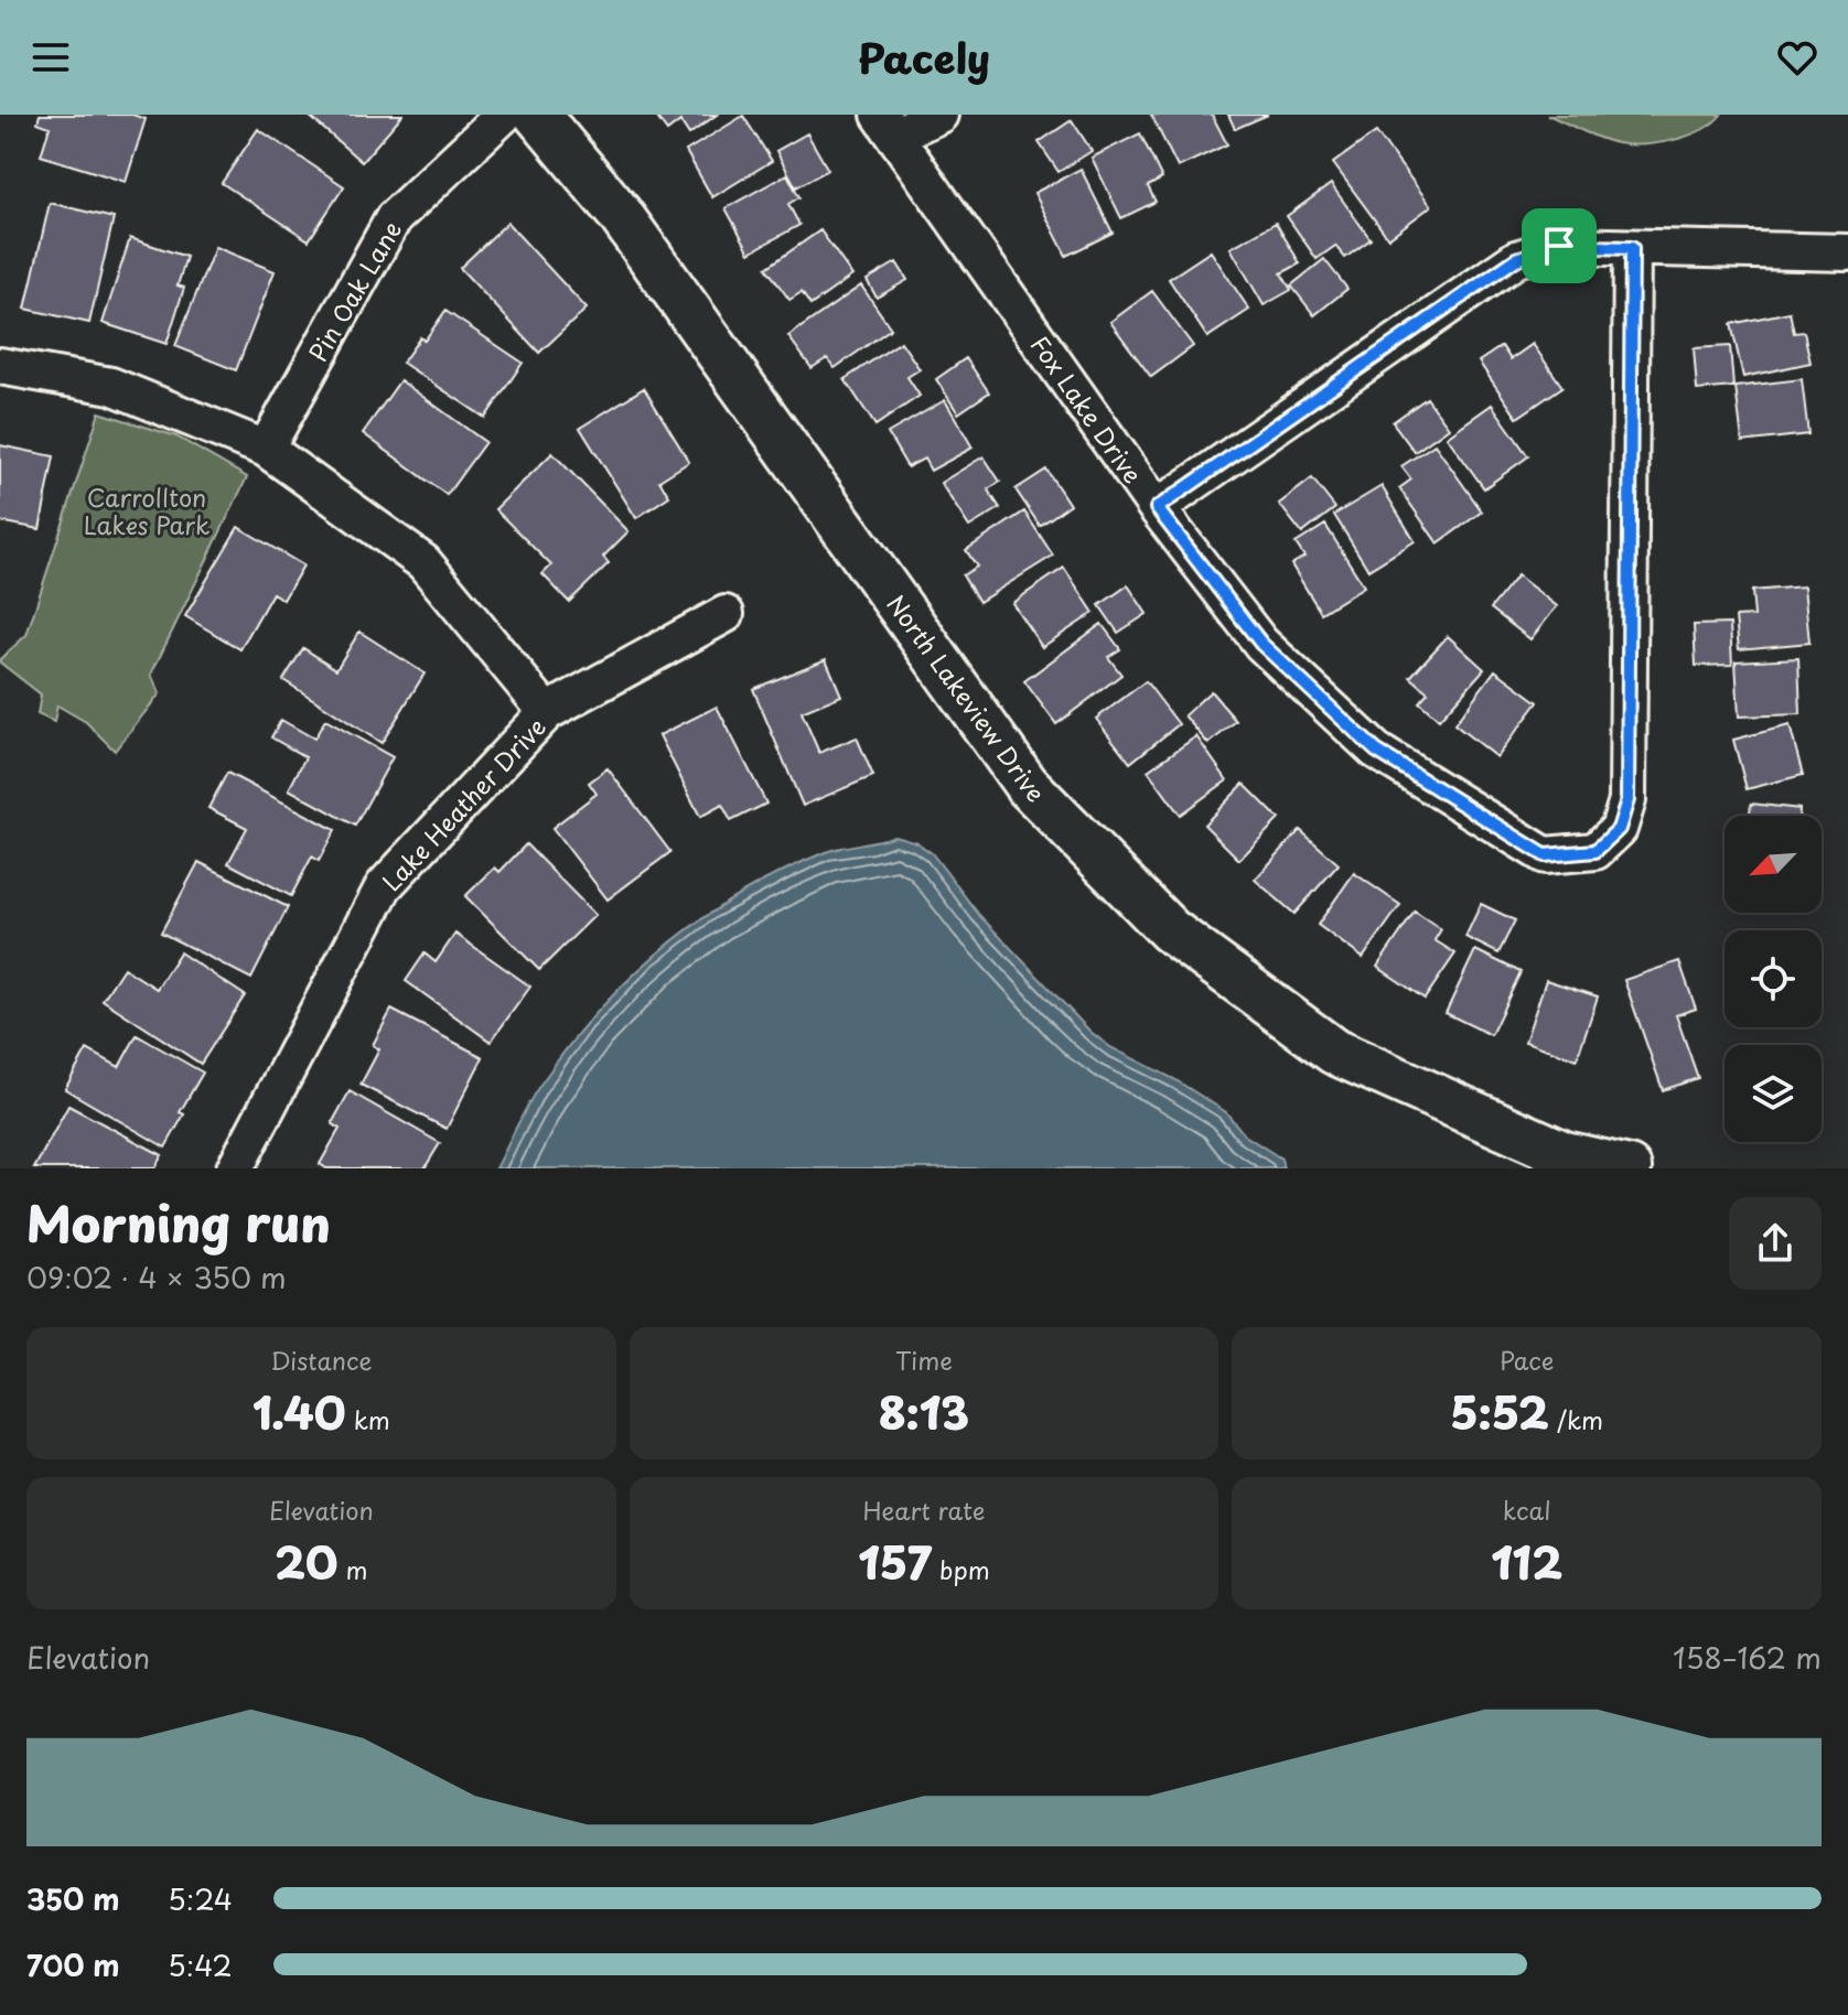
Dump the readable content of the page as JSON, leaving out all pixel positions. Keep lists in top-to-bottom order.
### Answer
{
  "streets": {
    "street": [
      "Pin Oak Lane",
      "Fox Lake Drive",
      "North Lakeview Drive",
      "Lake Heather Drive"
    ]
  },
  "parks": ["Carrollton Lakes Park"],
  "north": "bottom left",
  "page": {
    "header": "Pacely",
    "heading": ["Morning run", "09:02 · 4 × 350 m"],
    "stats": [
      ["Distance", "1.40 km"],
      ["Time", "8:13"],
      ["Pace", "5:52 /km"],
      ["Elevation", "20 m"],
      ["Heart rate", "157 bpm"],
      ["kcal", "112"]
    ],
    "chart": ["Elevation", "158–162 m"],
    "list": [
      {
        "name": "350 m",
        "note": "5:24"
      },
      {
        "name": "700 m",
        "note": "5:42"
      }
    ]
  }
}
